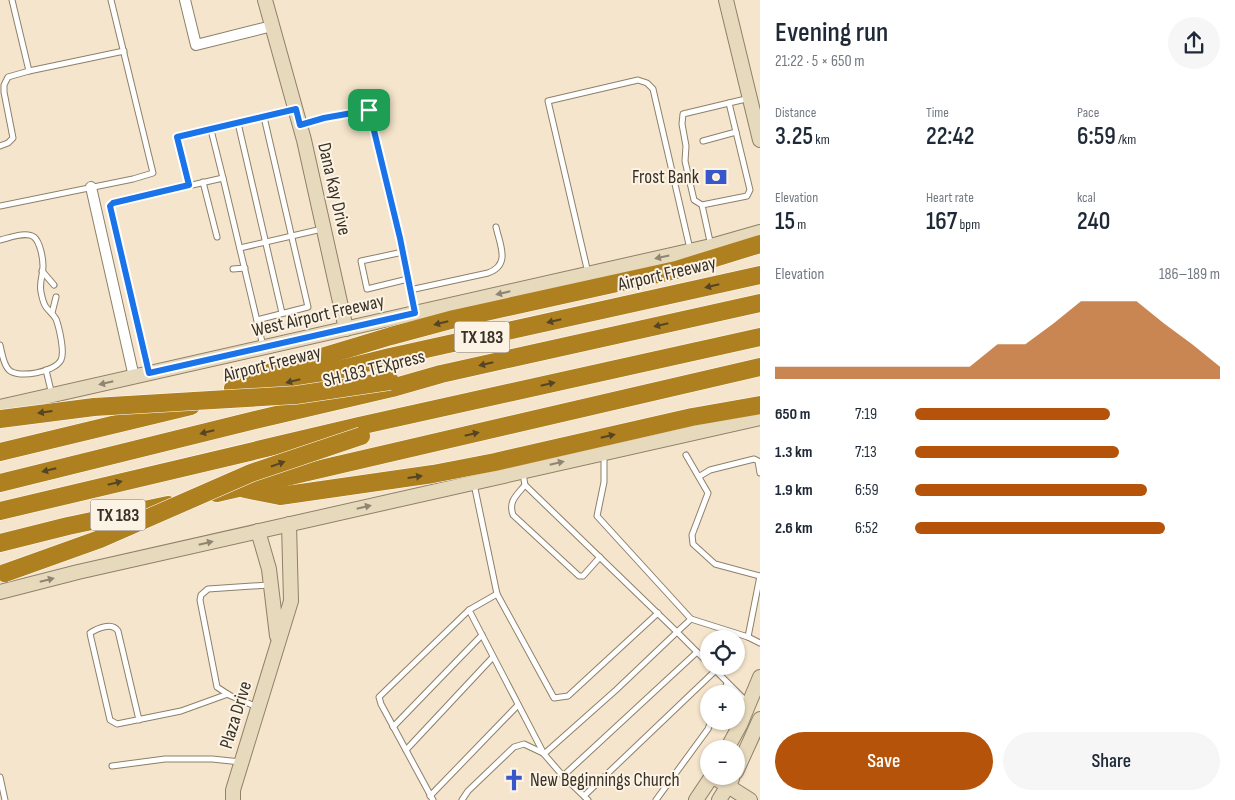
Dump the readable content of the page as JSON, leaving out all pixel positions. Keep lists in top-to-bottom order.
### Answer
{
  "streets": {
    "highway": ["Airport Freeway", "TX 183", "SH 183 TEXpress"],
    "main road": ["Dana Kay Drive", "West Airport Freeway", "Plaza Drive"]
  },
  "crossings": [
    ["Dana Kay Drive", "West Airport Freeway"]
  ],
  "one_way": ["West Airport Freeway"],
  "places": {
    "bank": ["Frost Bank"],
    "church": ["New Beginnings Church"]
  },
  "page": {
    "heading": ["Evening run", "21:22 · 5 × 650 m"],
    "stats": [
      ["Distance", "3.25 km"],
      ["Time", "22:42"],
      ["Pace", "6:59 /km"],
      ["Elevation", "15 m"],
      ["Heart rate", "167 bpm"],
      ["kcal", "240"]
    ],
    "chart": ["Elevation", "186–189 m"],
    "list": [
      {
        "name": "650 m",
        "note": "7:19"
      },
      {
        "name": "1.3 km",
        "note": "7:13"
      },
      {
        "name": "1.9 km",
        "note": "6:59"
      },
      {
        "name": "2.6 km",
        "note": "6:52"
      }
    ],
    "map_buttons": ["+", "−"],
    "buttons": ["Save", "Share"]
  }
}
